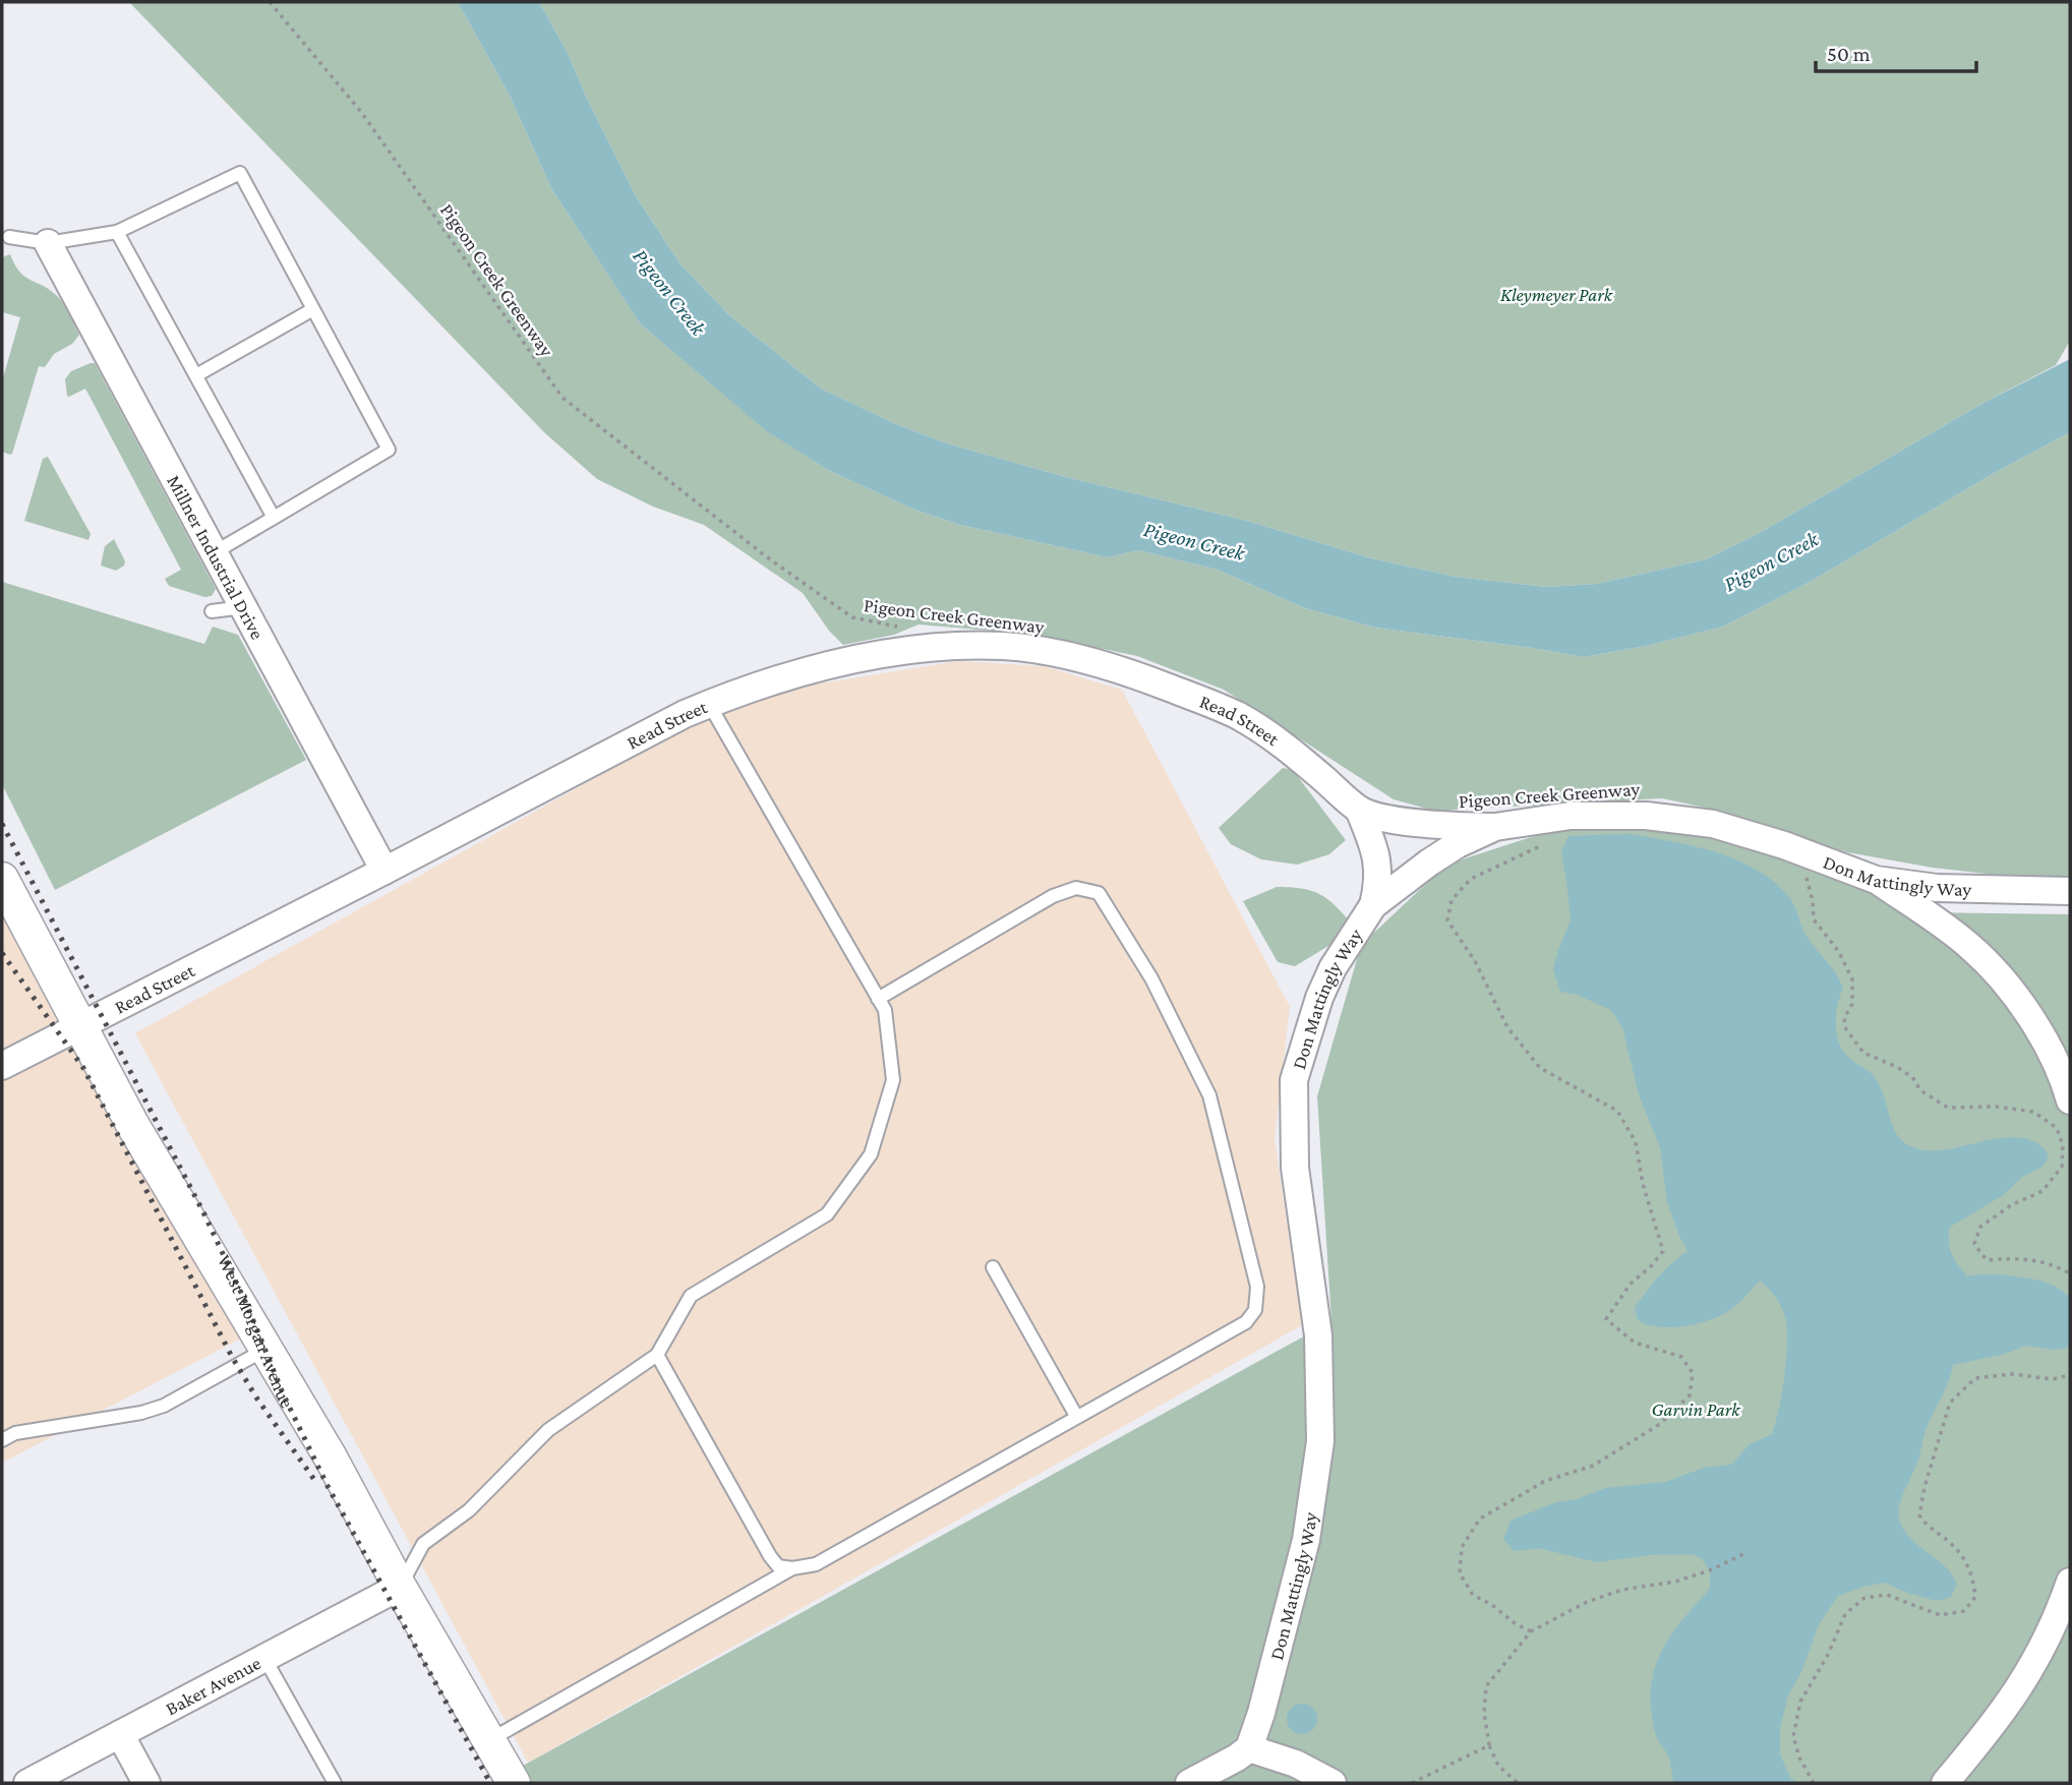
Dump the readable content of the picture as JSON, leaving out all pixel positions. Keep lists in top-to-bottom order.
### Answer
{
  "streets": {
    "street": [
      "Millner Industrial Drive",
      "Read Street",
      "Don Mattingly Way",
      "West Morgan Avenue",
      "Baker Avenue"
    ],
    "path": ["Pigeon Creek Greenway"]
  },
  "crossings": [
    ["Millner Industrial Drive", "Read Street"],
    ["Read Street", "Don Mattingly Way"],
    ["Read Street", "West Morgan Avenue"],
    ["West Morgan Avenue", "Baker Avenue"]
  ],
  "water": ["Pigeon Creek"],
  "parks": ["Kleymeyer Park", "Garvin Park"],
  "scale_bar": "50 m"
}
